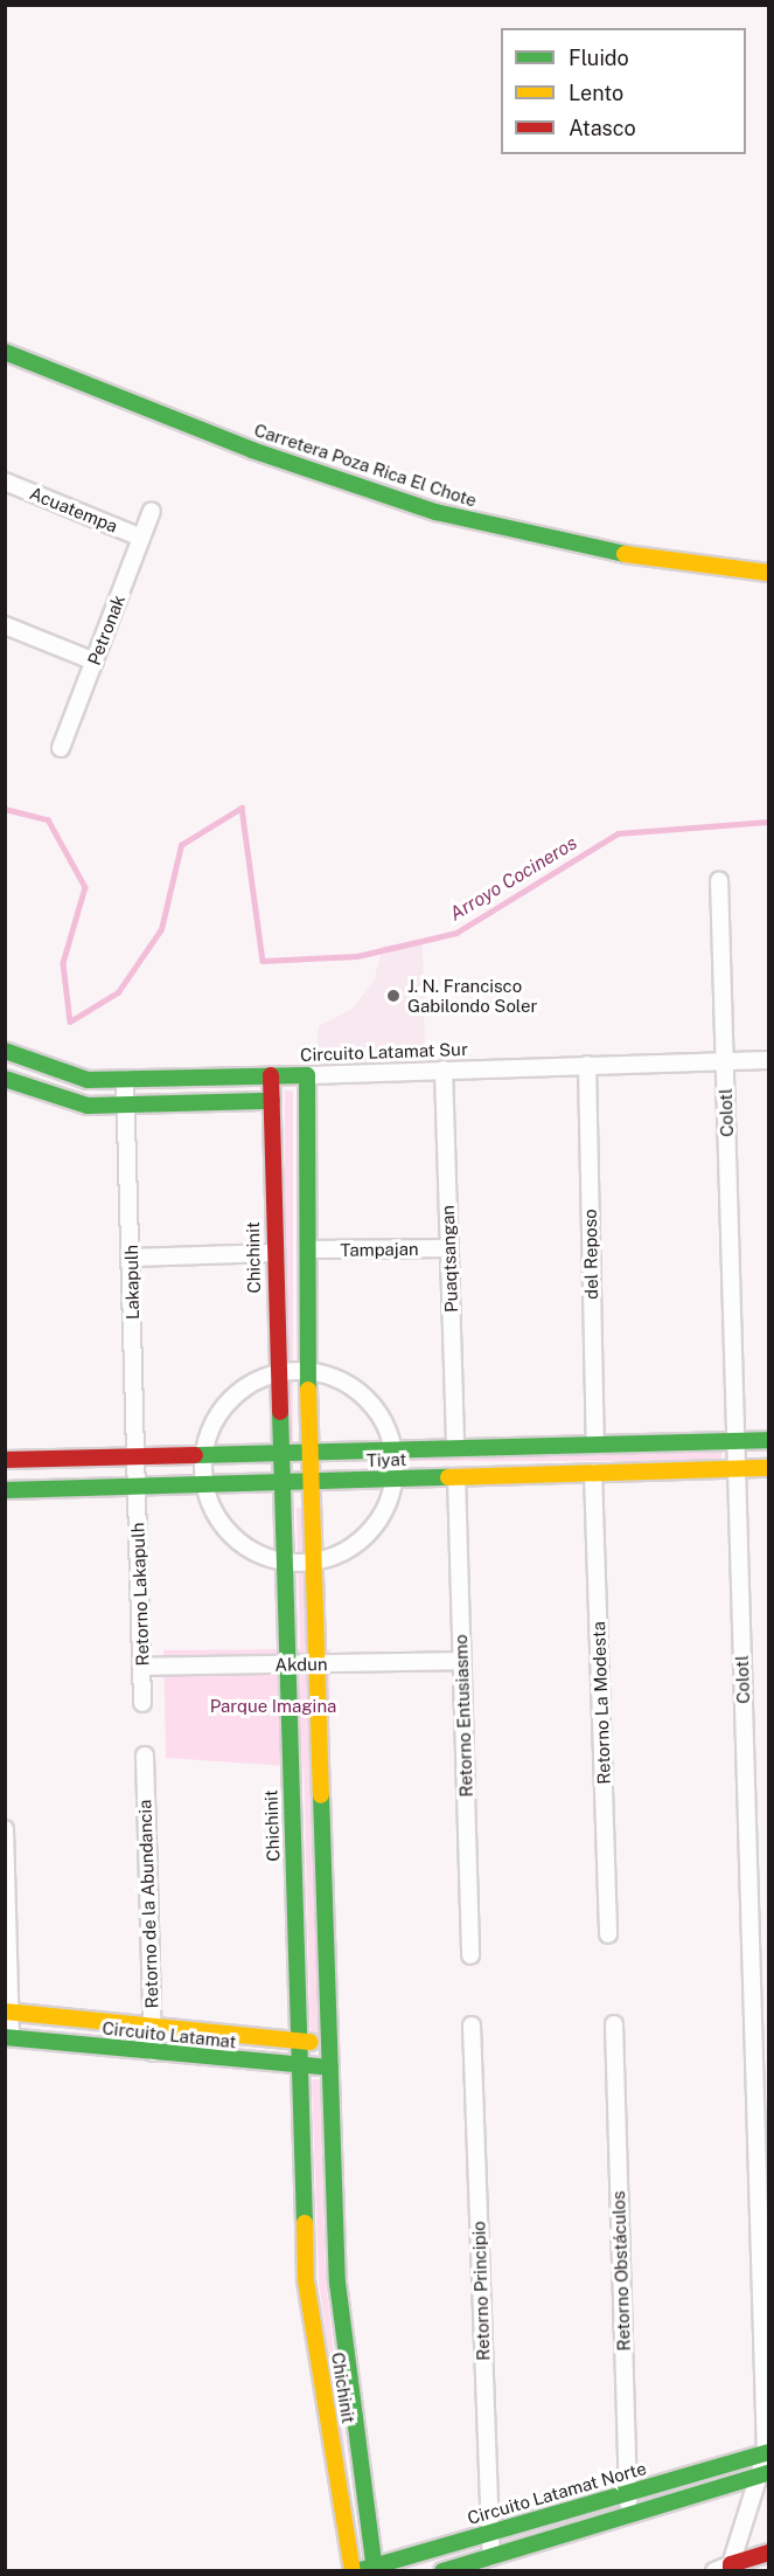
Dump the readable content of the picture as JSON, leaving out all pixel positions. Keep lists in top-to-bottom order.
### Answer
{
  "streets": {
    "street": [
      "Carretera Poza Rica El Chote",
      "Acuatempa",
      "Petronak",
      "Circuito Latamat Sur",
      "Colotl",
      "Tampajan",
      "del Reposo",
      "Chichinit",
      "Puaqtsangan",
      "Lakapulh",
      "Tiyat",
      "Retorno Lakapulh",
      "Akdun",
      "Retorno La Modesta",
      "Retorno Entusiasmo",
      "Retorno de la Abundancia",
      "Circuito Latamat",
      "Retorno Obstáculos",
      "Retorno Principio",
      "Circuito Latamat Norte"
    ]
  },
  "crossings": [
    ["Acuatempa", "Petronak"],
    ["Circuito Latamat Sur", "Colotl"],
    ["Circuito Latamat Sur", "del Reposo"],
    ["Circuito Latamat Sur", "Chichinit"],
    ["Circuito Latamat Sur", "Puaqtsangan"],
    ["Circuito Latamat Sur", "Lakapulh"],
    ["Colotl", "Tiyat"],
    ["Colotl", "Circuito Latamat Norte"],
    ["Tampajan", "Chichinit"],
    ["Tampajan", "Puaqtsangan"],
    ["del Reposo", "Tiyat"],
    ["Chichinit", "Tiyat"],
    ["Chichinit", "Akdun"],
    ["Chichinit", "Circuito Latamat"],
    ["Chichinit", "Circuito Latamat Norte"],
    ["Puaqtsangan", "Tiyat"],
    ["Lakapulh", "Tiyat"],
    ["Lakapulh", "Retorno Lakapulh"],
    ["Tiyat", "Retorno Lakapulh"],
    ["Tiyat", "Retorno La Modesta"],
    ["Tiyat", "Retorno Entusiasmo"],
    ["Retorno Lakapulh", "Akdun"],
    ["Akdun", "Retorno Entusiasmo"],
    ["Retorno de la Abundancia", "Circuito Latamat"],
    ["Retorno Obstáculos", "Circuito Latamat Norte"],
    ["Retorno Principio", "Circuito Latamat Norte"]
  ],
  "water": ["Arroyo Cocineros"],
  "parks": ["Parque Imagina"],
  "places": ["J. N. Francisco Gabilondo Soler"],
  "legend": ["Fluido", "Lento", "Atasco"]
}
